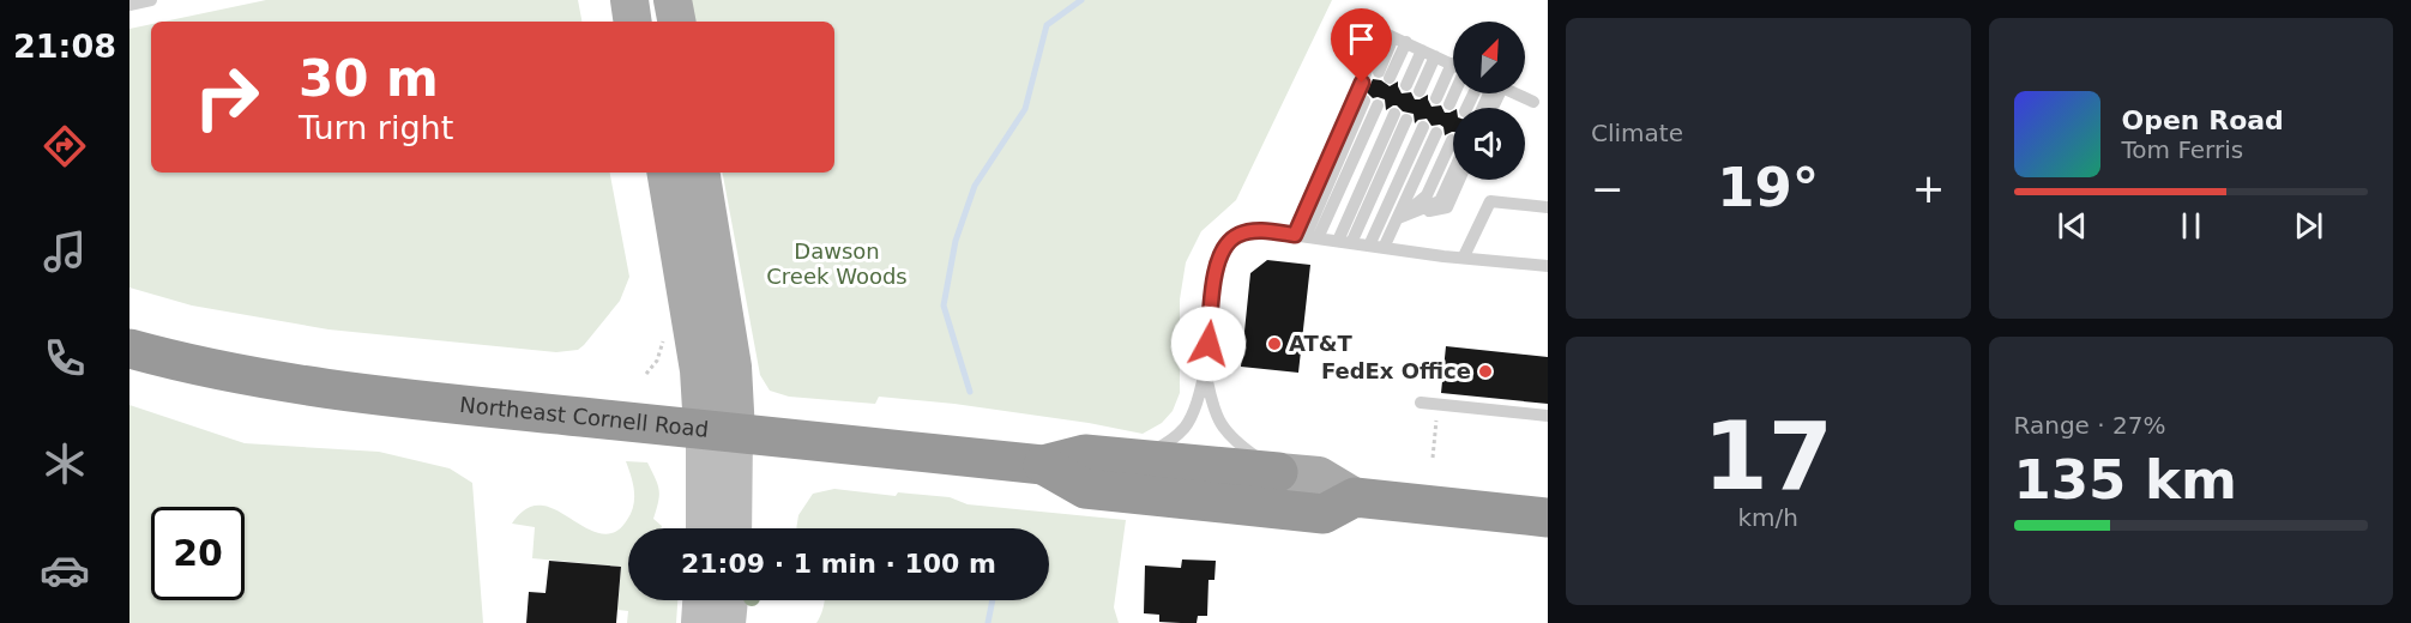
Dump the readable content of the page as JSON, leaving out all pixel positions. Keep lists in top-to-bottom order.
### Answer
{
  "streets": {
    "highway": ["Northeast Cornell Road"]
  },
  "parks": ["Dawson Creek Woods"],
  "places": ["AT&T", "FedEx Office"],
  "north": "top right",
  "page": {
    "tabs": "21:08",
    "tile": [
      "Climate",
      ["17", "km/h"],
      ["Range · 27%", "135 km"]
    ],
    "turn": ["30 m", "Turn right"],
    "song": ["Open Road", "Tom Ferris"],
    "heat": ["−", "19°", "+"],
    "limit": "20",
    "trip": "21:09 · 1 min · 100 m"
  }
}
